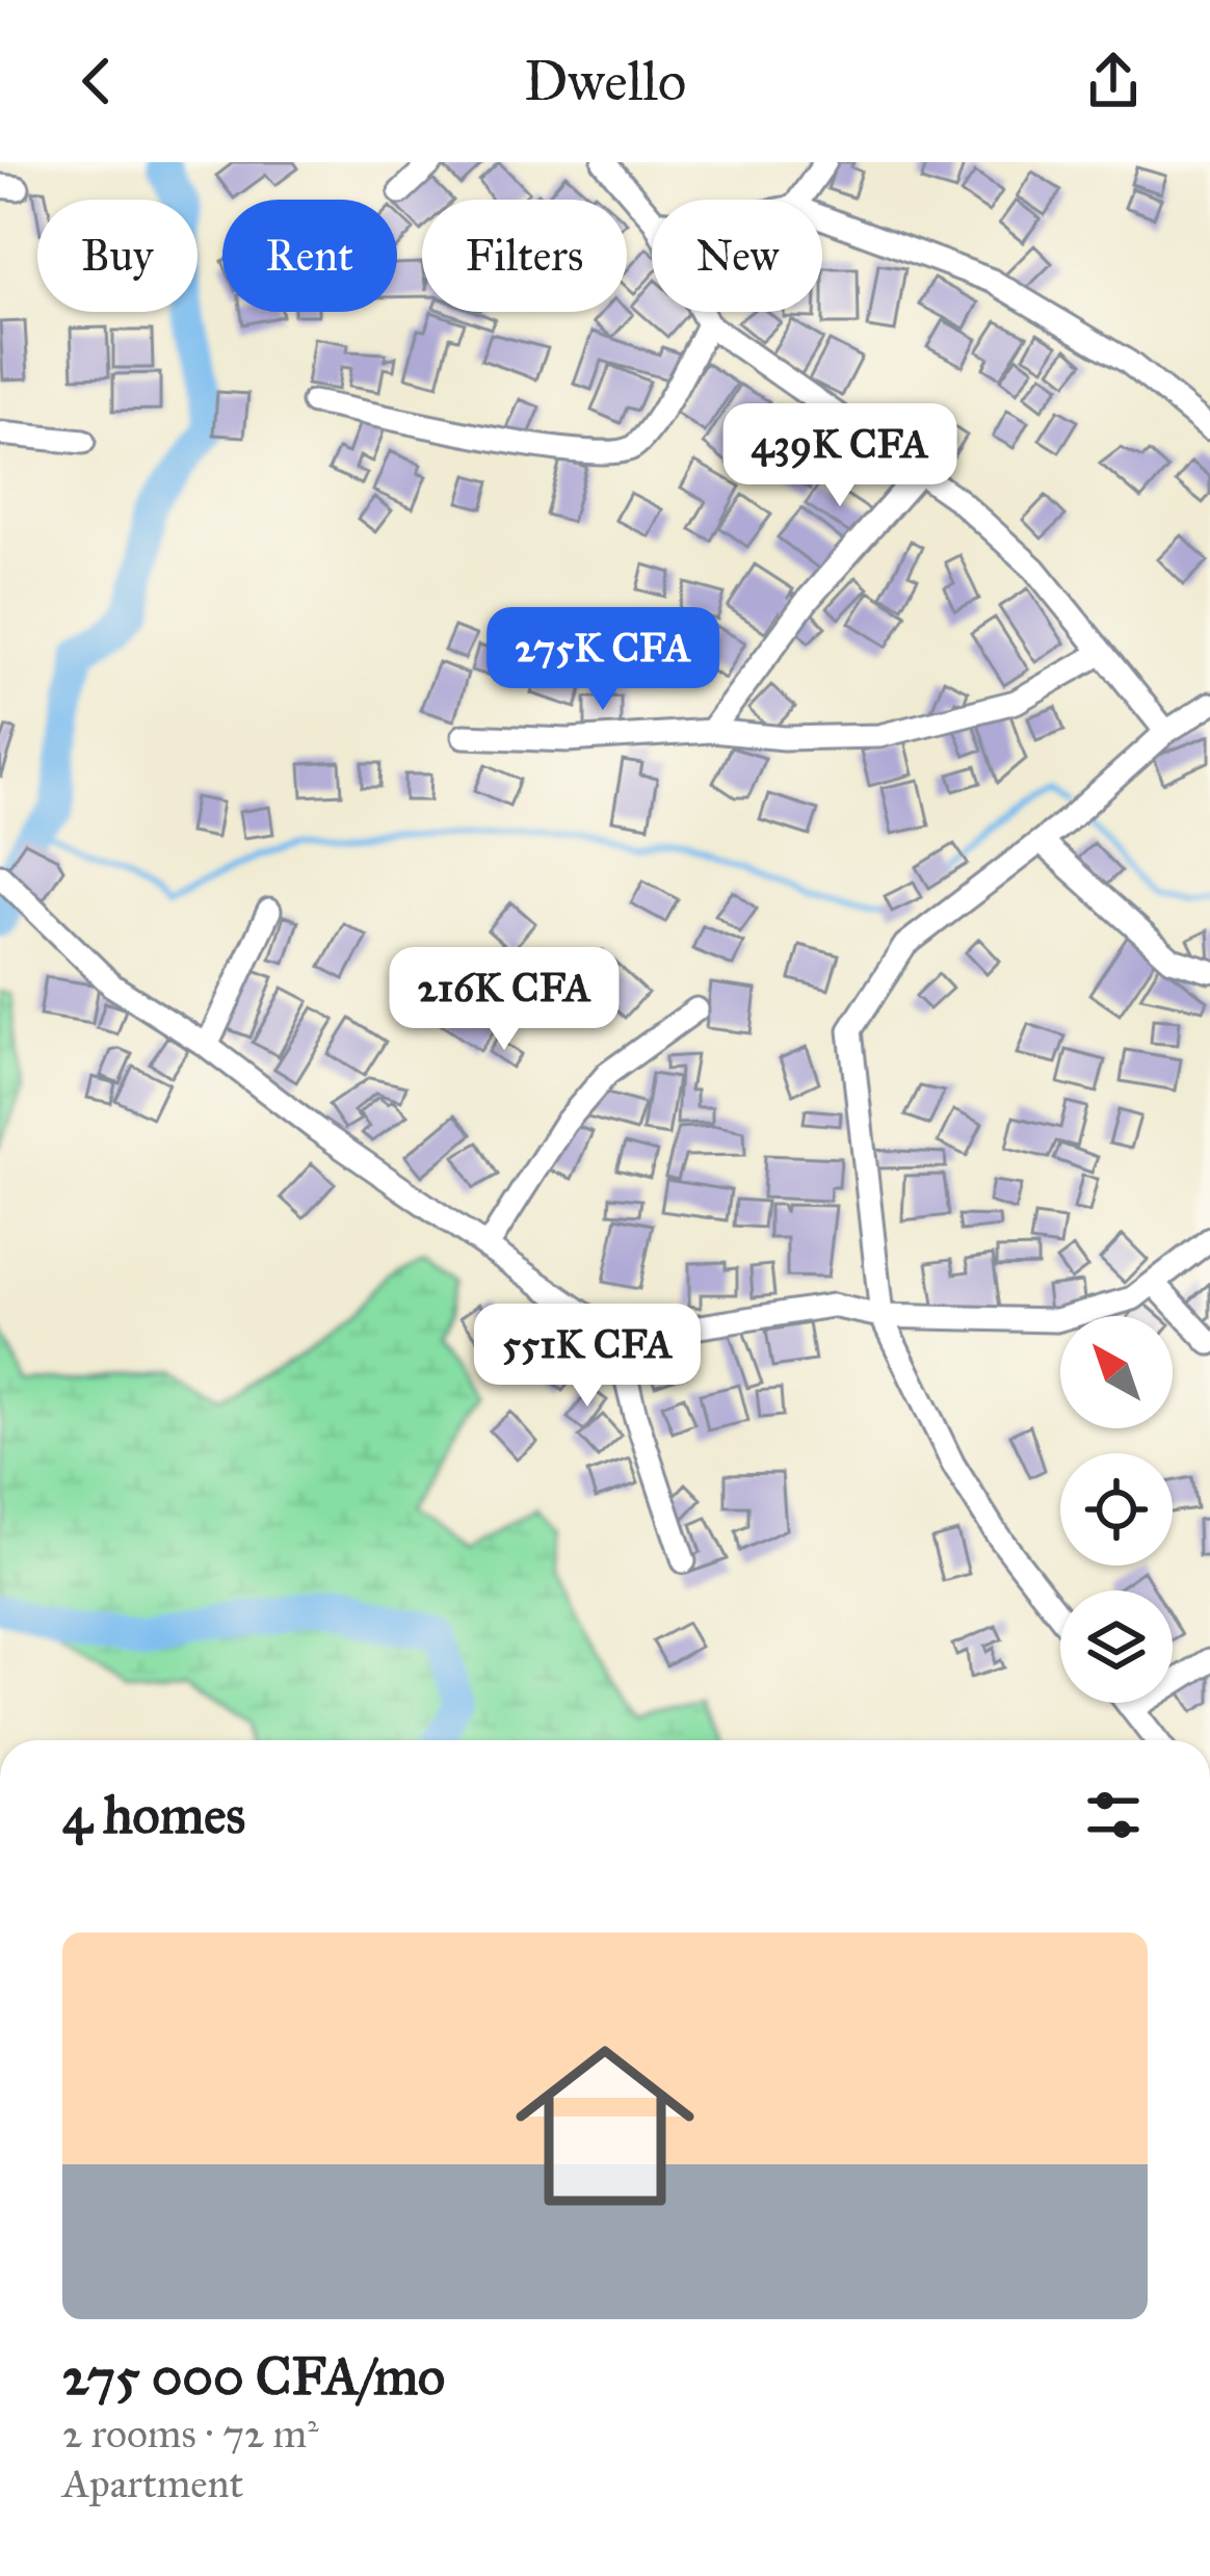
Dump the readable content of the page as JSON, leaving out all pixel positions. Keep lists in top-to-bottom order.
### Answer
{
  "north": "top left",
  "page": {
    "header": "Dwello",
    "chip": [
      "Buy",
      "Rent",
      "Filters",
      "New"
    ],
    "price": [
      "439K CFA",
      "275K CFA",
      "216K CFA",
      "551K CFA"
    ],
    "heading": "4 homes",
    "list": [
      {
        "name": "275 000 CFA/mo",
        "note": "2 rooms · 72 m² · Apartment"
      }
    ]
  }
}
